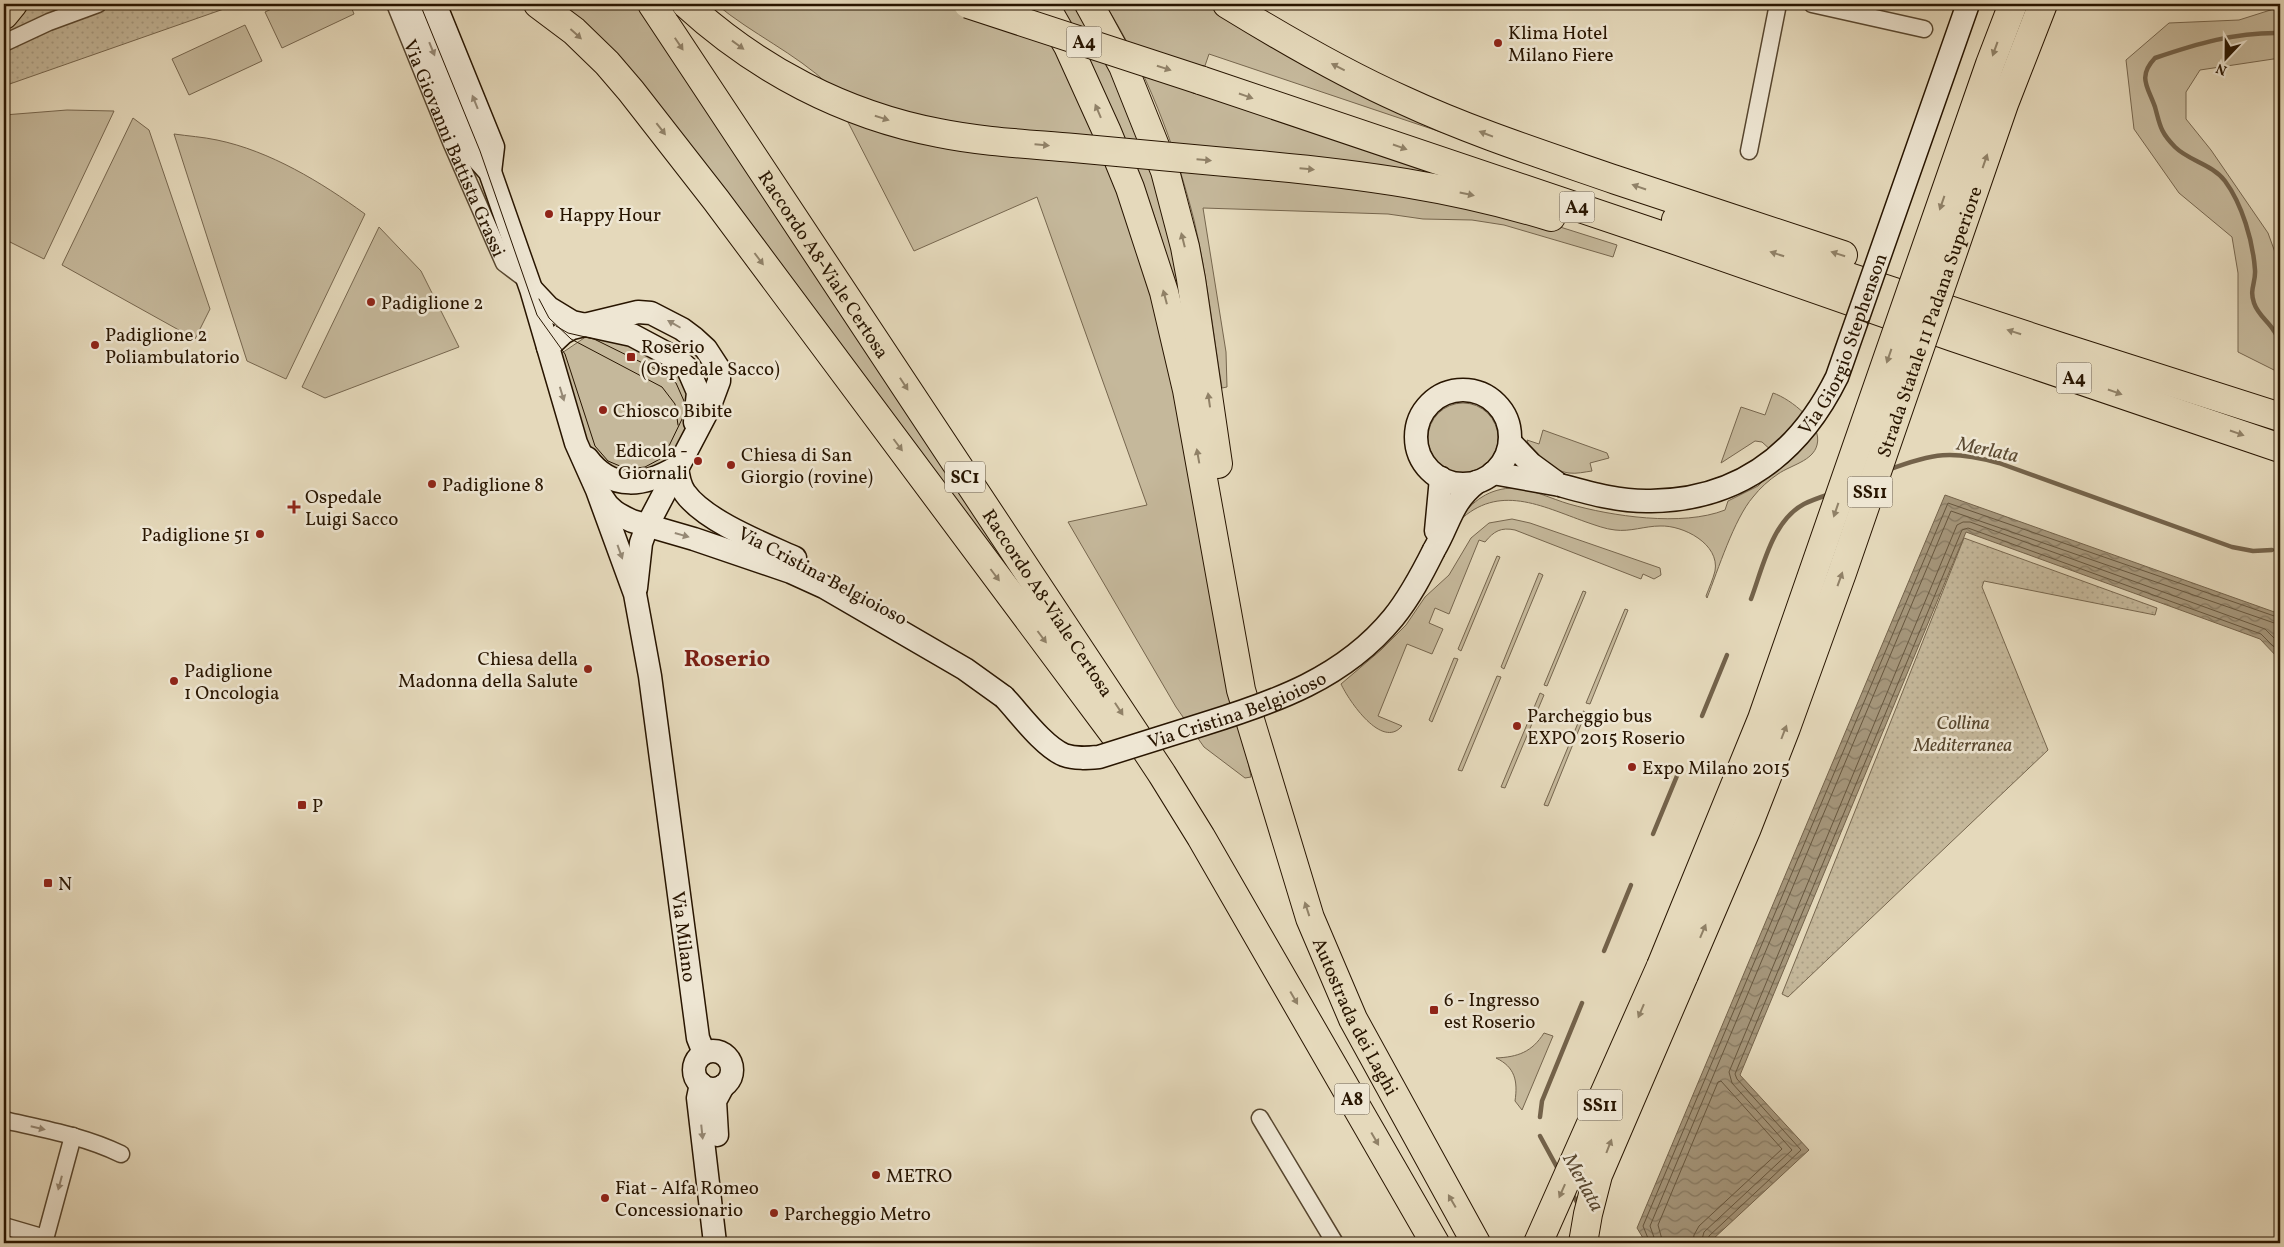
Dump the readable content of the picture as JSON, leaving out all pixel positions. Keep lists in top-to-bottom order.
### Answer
{
  "streets": {
    "highway": [
      "A4",
      "Raccordo A8-Viale Certosa",
      "Strada Statale 11 Padana Superiore",
      "SC1",
      "SS11",
      "Autostrada dei Laghi",
      "A8"
    ],
    "street": [
      "Via Giovanni Battista Grassi",
      "Via Giorgio Stephenson",
      "Via Cristina Belgioioso",
      "Via Milano"
    ]
  },
  "crossings": [
    ["Via Giovanni Battista Grassi", "Via Cristina Belgioioso"],
    ["Via Giovanni Battista Grassi", "Via Milano"],
    ["Raccordo A8-Viale Certosa", "Autostrada dei Laghi"],
    ["Strada Statale 11 Padana Superiore", "SS11"],
    ["Via Giorgio Stephenson", "Via Cristina Belgioioso"]
  ],
  "districts": ["Roserio"],
  "water": ["Merlata"],
  "parks": ["Collina Mediterranea"],
  "places": {
    "other": [
      "Klima Hotel Milano Fiere",
      "Happy Hour",
      "Padiglione 2",
      "Padiglione 2 Poliambulatorio",
      "Chiosco Bibite",
      "Edicola - Giornali",
      "Chiesa di San Giorgio (rovine)",
      "Padiglione 8",
      "Padiglione 51",
      "Chiesa della Madonna della Salute",
      "Padiglione 1 Oncologia",
      "Parcheggio bus EXPO 2015 Roserio",
      "Expo Milano 2015",
      "METRO",
      "Fiat - Alfa Romeo Concessionario",
      "Parcheggio Metro"
    ],
    "transit": [
      "Roserio (Ospedale Sacco)",
      "P",
      "N",
      "6 - Ingresso est Roserio"
    ],
    "health": ["Ospedale Luigi Sacco"]
  },
  "north": "bottom"
}
